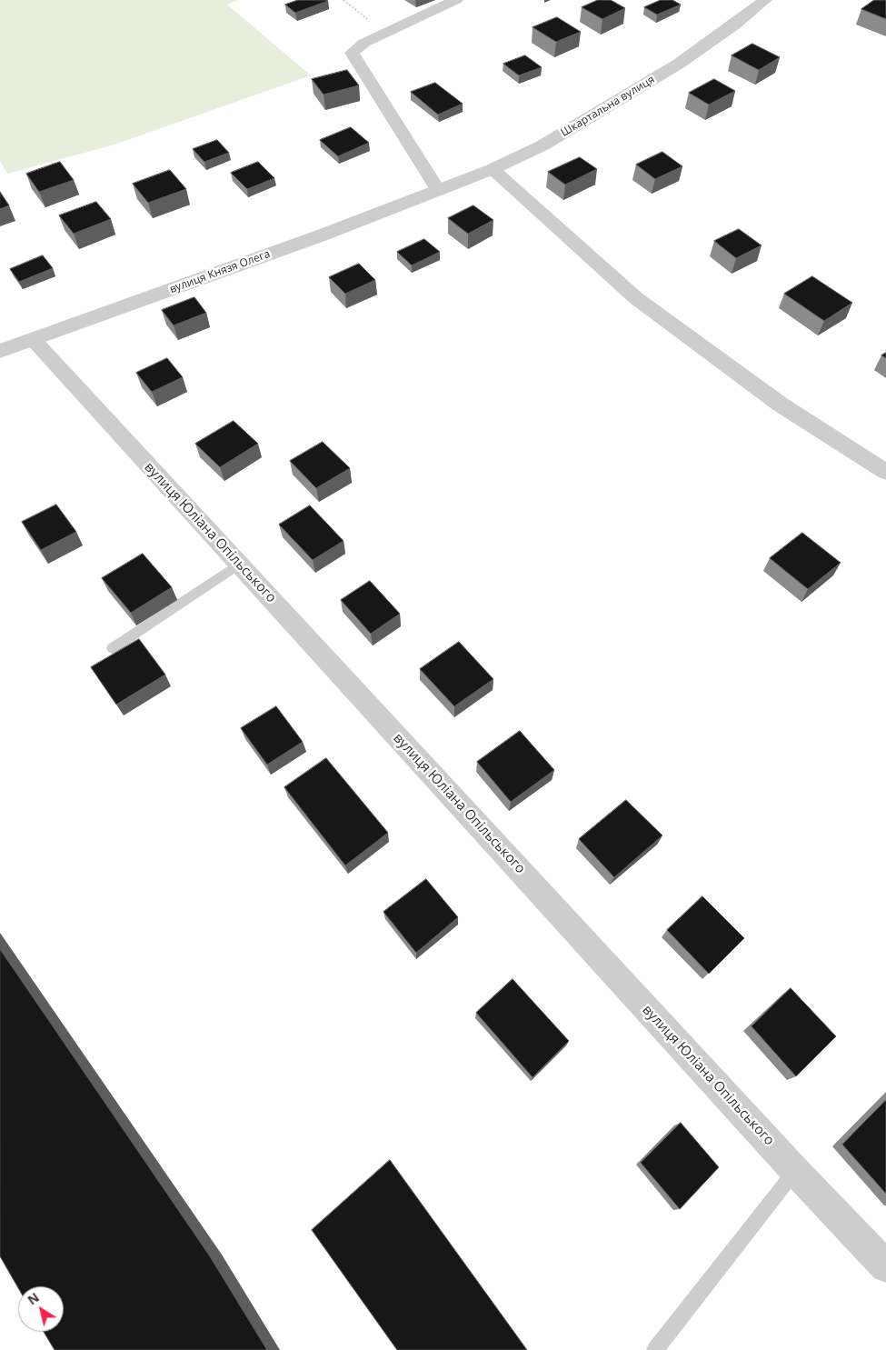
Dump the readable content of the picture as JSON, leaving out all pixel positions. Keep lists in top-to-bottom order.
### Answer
{
  "streets": {
    "street": ["Шкартальна вулиця", "вулиця Князя Олега", "вулиця Юліана Опільського"]
  },
  "crossings": [
    ["Шкартальна вулиця", "вулиця Князя Олега"],
    ["вулиця Князя Олега", "вулиця Юліана Опільського"]
  ],
  "north": "top left"
}
